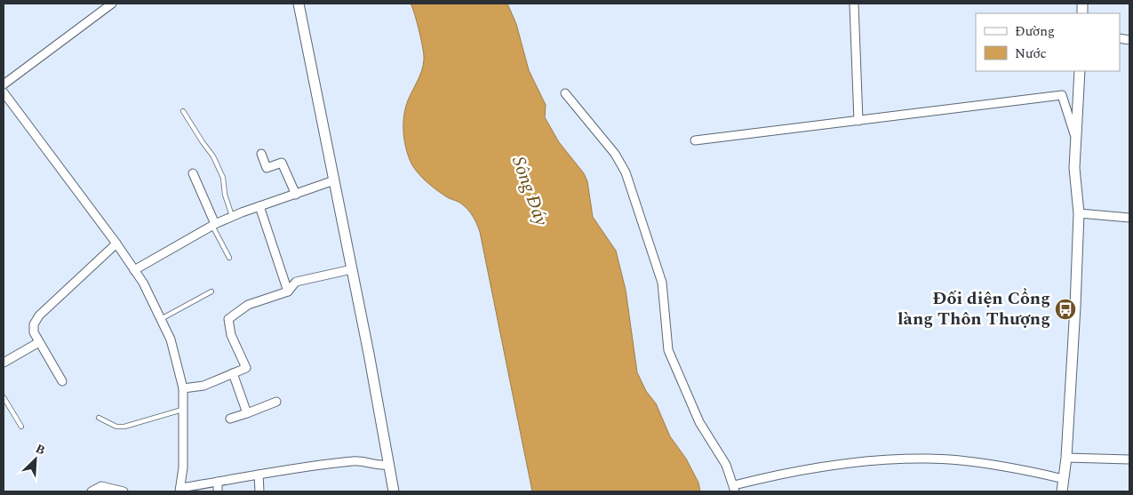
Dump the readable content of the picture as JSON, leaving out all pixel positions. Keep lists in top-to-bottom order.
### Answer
{
  "water": ["Sông Đáy"],
  "places": {
    "bus stop": ["Đối diện Cổng làng Thôn Thượng"]
  },
  "legend": ["Đường", "Nước"],
  "north": "top right"
}
